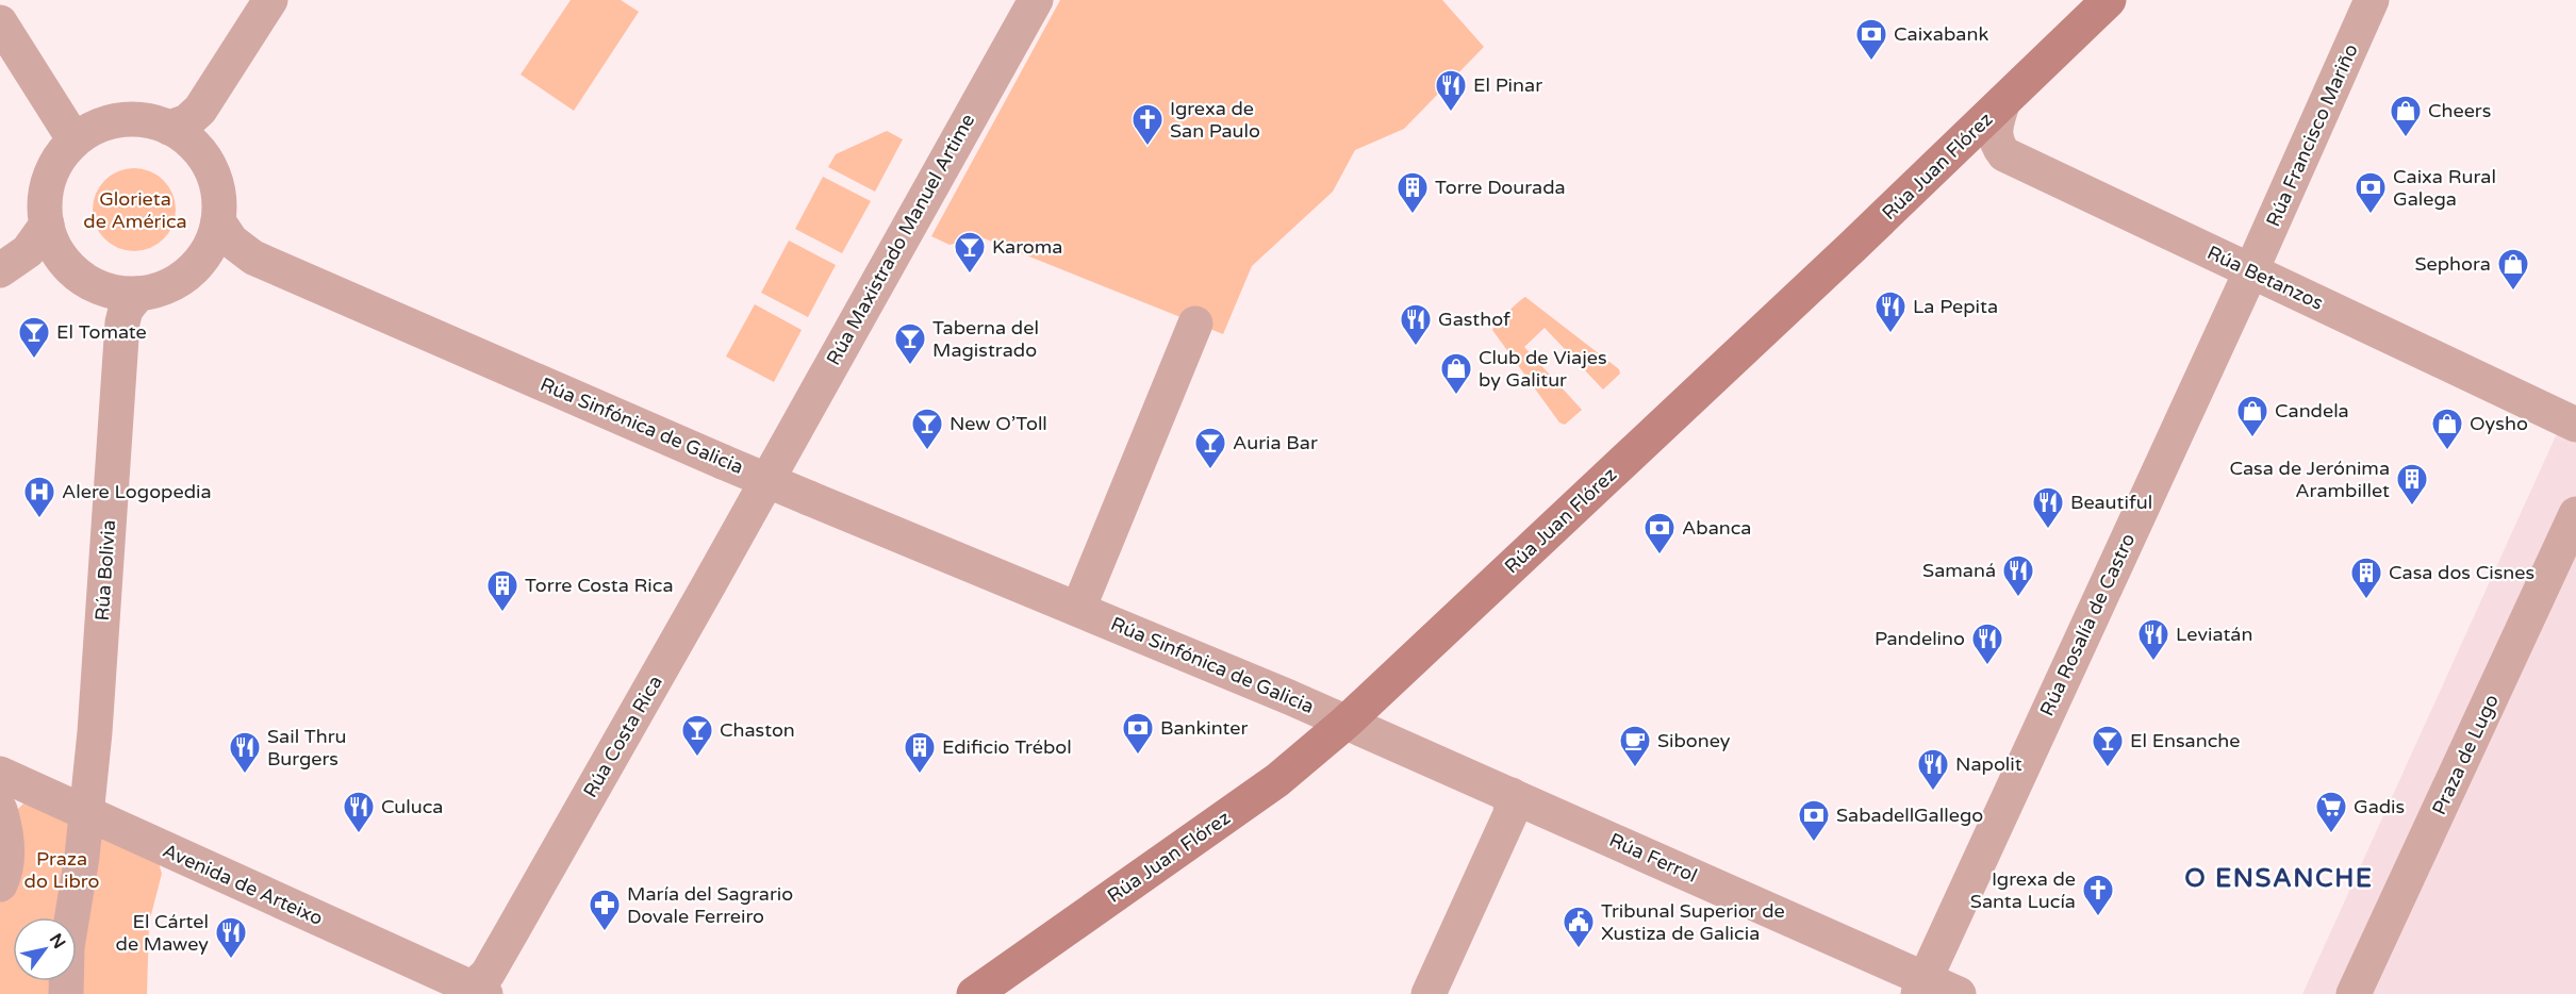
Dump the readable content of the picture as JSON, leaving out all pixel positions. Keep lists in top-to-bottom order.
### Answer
{
  "streets": {
    "main road": ["Rúa Juan Flórez"],
    "street": [
      "Rúa Francisco Mariño",
      "Rúa Maxistrado Manuel Artime",
      "Rúa Betanzos",
      "Rúa Sinfónica de Galicia",
      "Rúa Bolivia",
      "Rúa Rosalía de Castro",
      "Rúa Costa Rica",
      "Praza de Lugo",
      "Rúa Ferrol",
      "Avenida de Arteixo"
    ]
  },
  "crossings": [
    ["Rúa Francisco Mariño", "Rúa Betanzos"],
    ["Rúa Francisco Mariño", "Rúa Rosalía de Castro"],
    ["Rúa Juan Flórez", "Rúa Betanzos"],
    ["Rúa Juan Flórez", "Rúa Sinfónica de Galicia"],
    ["Rúa Juan Flórez", "Rúa Ferrol"],
    ["Rúa Maxistrado Manuel Artime", "Rúa Costa Rica"],
    ["Rúa Betanzos", "Rúa Rosalía de Castro"],
    ["Rúa Sinfónica de Galicia", "Rúa Bolivia"],
    ["Rúa Sinfónica de Galicia", "Rúa Ferrol"],
    ["Rúa Bolivia", "Avenida de Arteixo"],
    ["Rúa Rosalía de Castro", "Rúa Ferrol"],
    ["Rúa Costa Rica", "Avenida de Arteixo"]
  ],
  "districts": ["O ENSANCHE"],
  "parks": ["Glorieta de América", "Praza do Libro"],
  "places": {
    "bank": [
      "Caixabank",
      "Caixa Rural Galega",
      "Abanca",
      "Bankinter",
      "SabadellGallego"
    ],
    "restaurant": [
      "El Pinar",
      "La Pepita",
      "Gasthof",
      "Beautiful",
      "Samaná",
      "Leviatán",
      "Pandelino",
      "Sail Thru Burgers",
      "Napolit",
      "Culuca",
      "El Cártel de Mawey"
    ],
    "shop": [
      "Cheers",
      "Sephora",
      "Club de Viajes by Galitur",
      "Candela",
      "Oysho"
    ],
    "church": ["Igrexa de San Paulo", "Igrexa de Santa Lucía"],
    "building": [
      "Torre Dourada",
      "Casa de Jerónima Arambillet",
      "Casa dos Cisnes",
      "Torre Costa Rica",
      "Edificio Trébol"
    ],
    "bar": [
      "Karoma",
      "El Tomate",
      "Taberna del Magistrado",
      "New O’Toll",
      "Auria Bar",
      "Chaston",
      "El Ensanche"
    ],
    "hospital": ["Alere Logopedia"],
    "cafe": ["Siboney"],
    "supermarket": ["Gadis"],
    "pharmacy": ["María del Sagrario Dovale Ferreiro"],
    "public building": ["Tribunal Superior de Xustiza de Galicia"]
  },
  "north": "top right"
}
